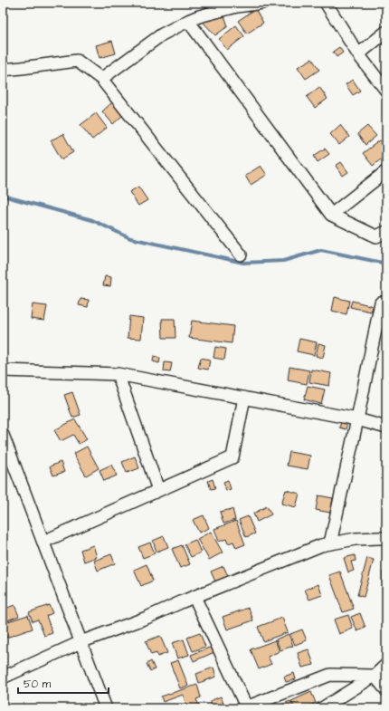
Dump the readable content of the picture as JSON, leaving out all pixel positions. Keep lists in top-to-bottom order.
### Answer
{
  "scale_bar": "50 m"
}
